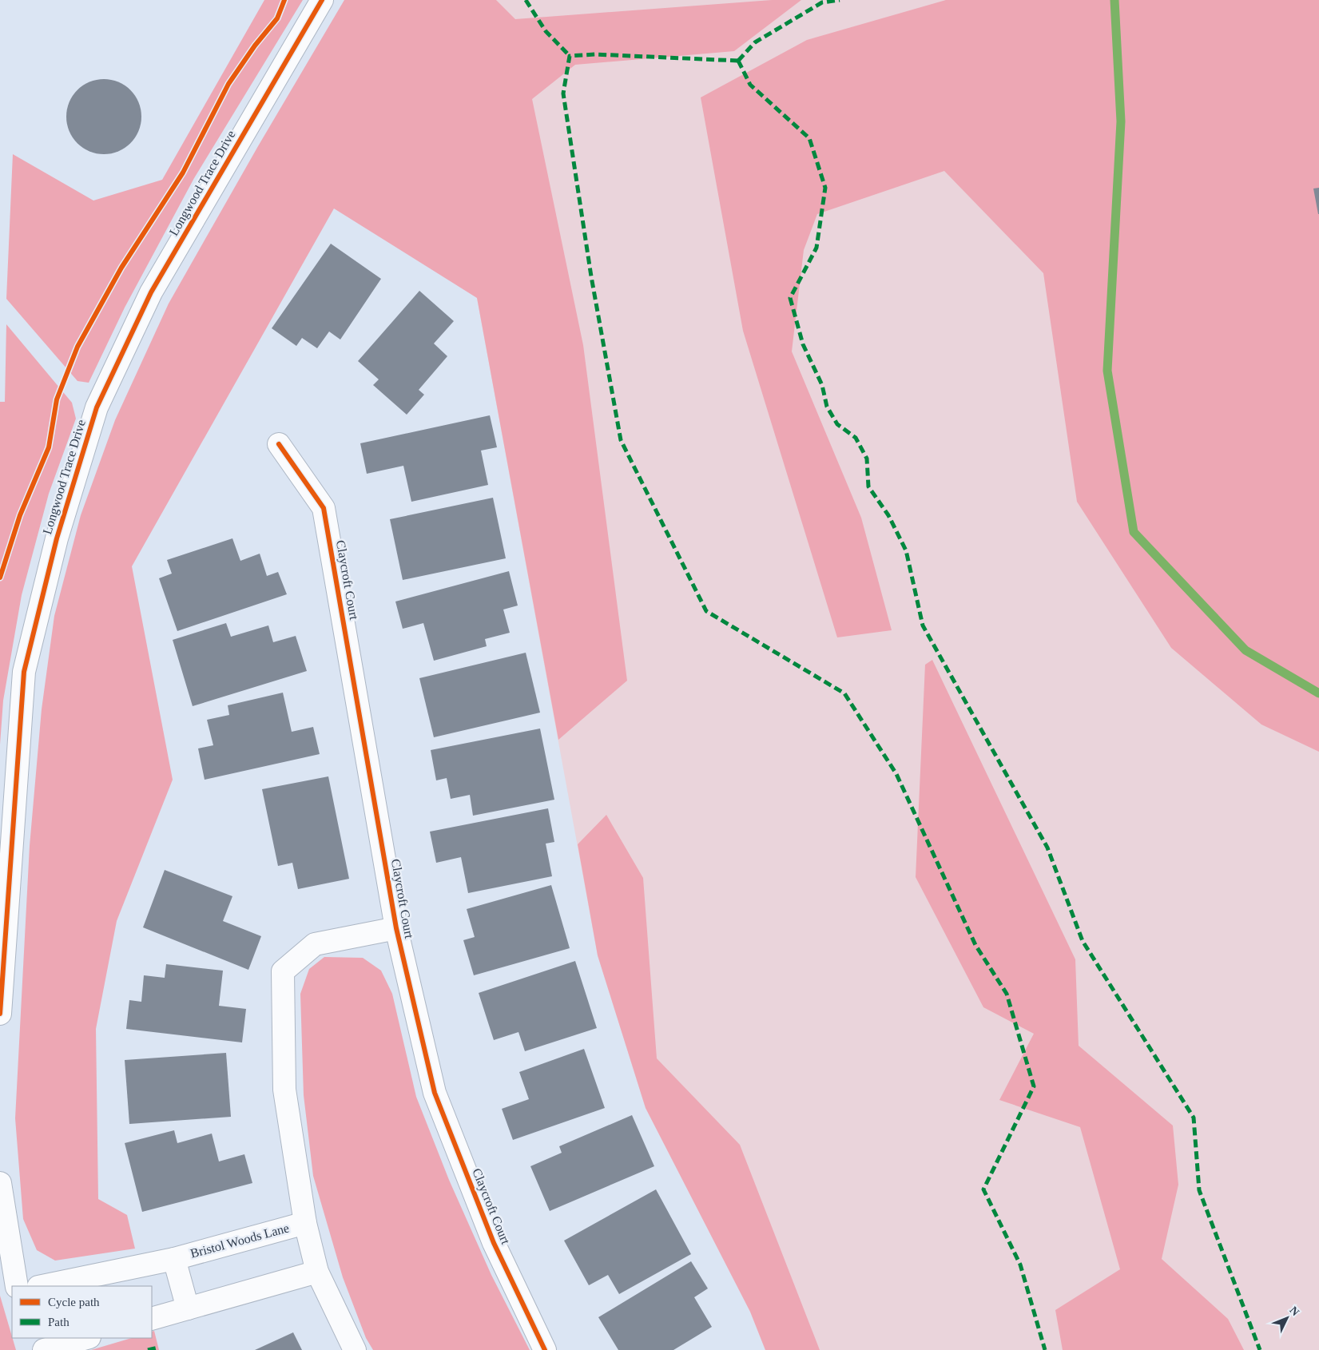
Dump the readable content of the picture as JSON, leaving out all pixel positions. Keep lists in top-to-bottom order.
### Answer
{
  "streets": {
    "street": ["Longwood Trace Drive", "Claycroft Court", "Bristol Woods Lane"]
  },
  "crossings": [
    ["Claycroft Court", "Bristol Woods Lane"]
  ],
  "legend": ["Cycle path", "Path"],
  "north": "top right"
}
